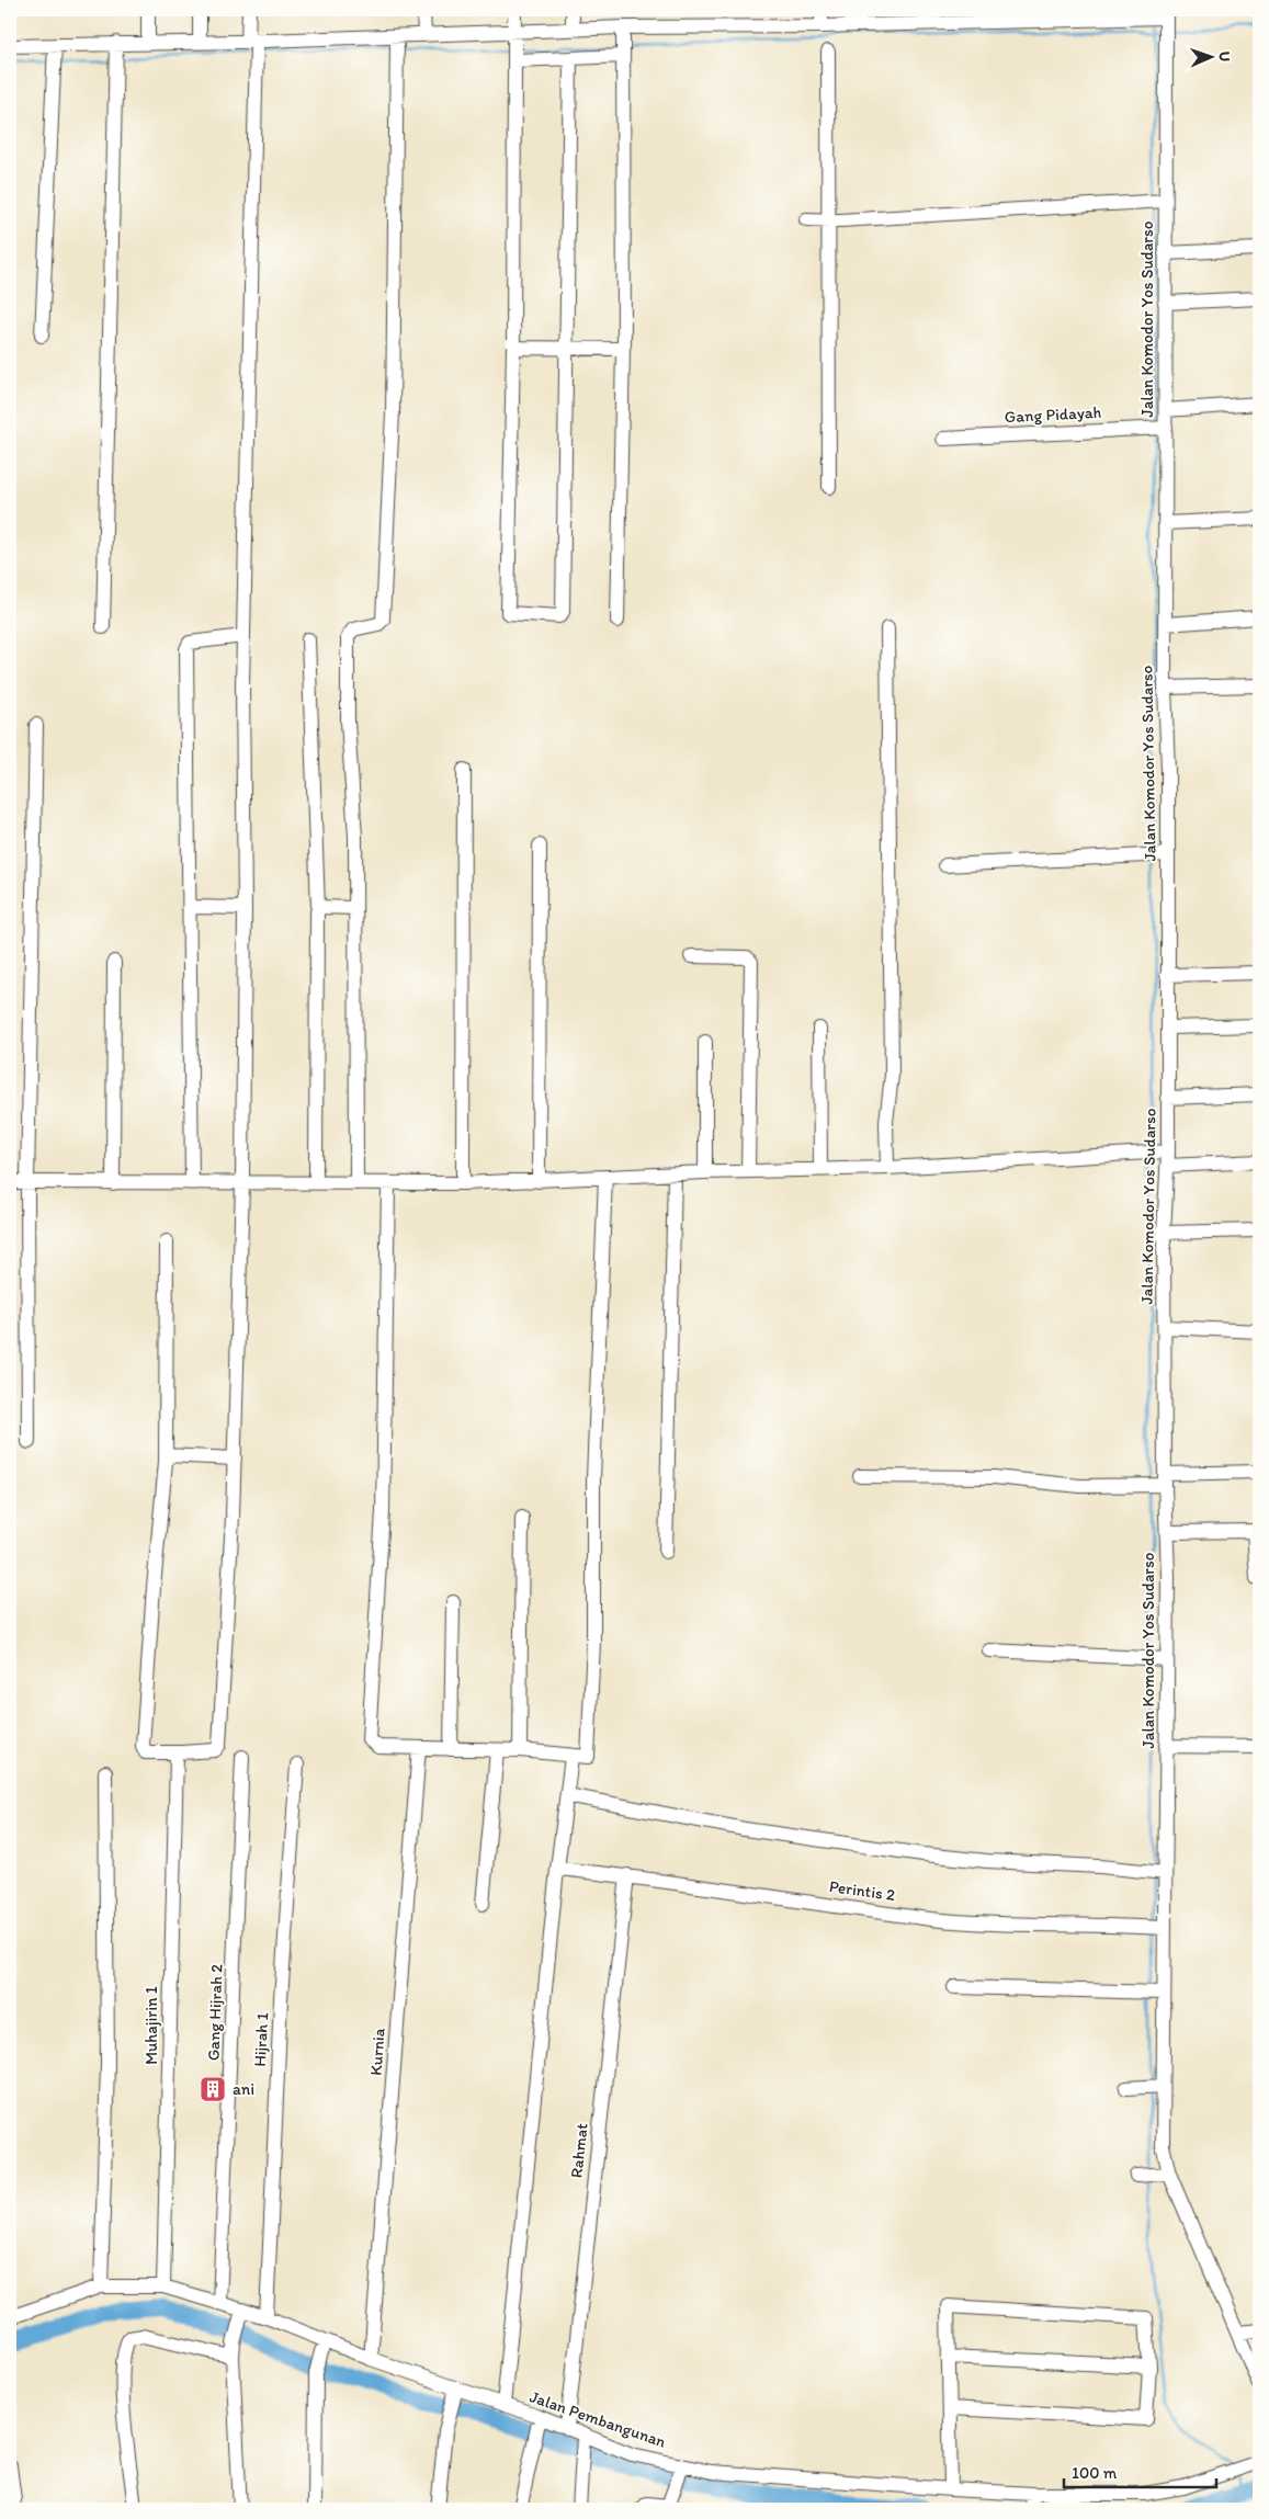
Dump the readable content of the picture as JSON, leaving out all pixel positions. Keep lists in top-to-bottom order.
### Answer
{
  "streets": {
    "street": [
      "Jalan Komodor Yos Sudarso",
      "Gang Pidayah",
      "Perintis 2",
      "Gang Hijrah 2",
      "Muhajirin 1",
      "Hijrah 1",
      "Kurnia",
      "Rahmat",
      "Jalan Pembangunan"
    ]
  },
  "crossings": [
    ["Jalan Komodor Yos Sudarso", "Gang Pidayah"],
    ["Jalan Komodor Yos Sudarso", "Perintis 2"],
    ["Perintis 2", "Rahmat"],
    ["Gang Hijrah 2", "Jalan Pembangunan"],
    ["Muhajirin 1", "Jalan Pembangunan"],
    ["Hijrah 1", "Jalan Pembangunan"],
    ["Kurnia", "Jalan Pembangunan"],
    ["Rahmat", "Jalan Pembangunan"]
  ],
  "places": {
    "building": ["ani"]
  },
  "scale_bar": "100 m",
  "north": "right"
}
